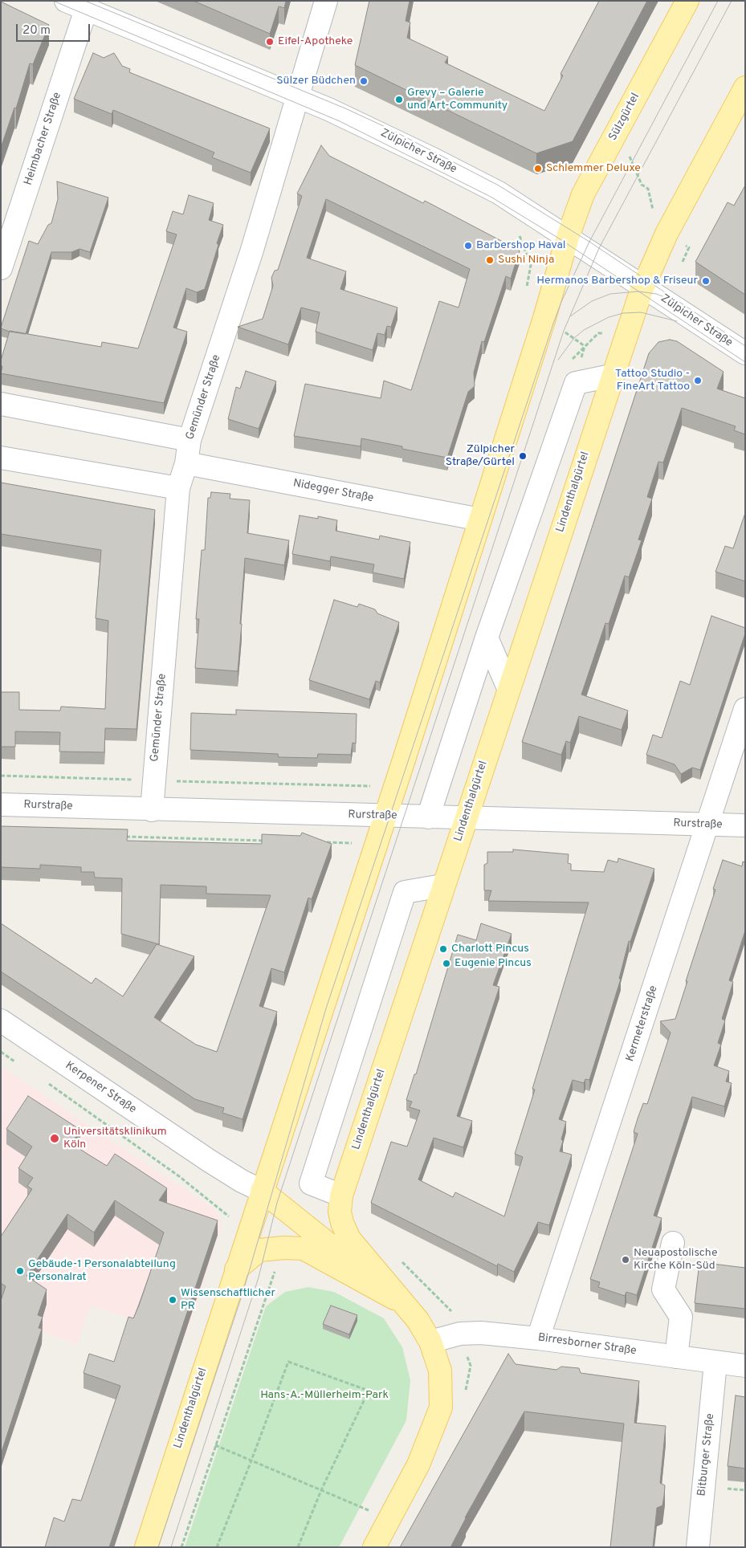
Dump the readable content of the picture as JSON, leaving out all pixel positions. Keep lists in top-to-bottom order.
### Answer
{
  "streets": {
    "main road": ["Sülzgürtel", "Lindenthalgürtel"],
    "street": [
      "Heimbacher Straße",
      "Zülpicher Straße",
      "Gemünder Straße",
      "Nidegger Straße",
      "Rurstraße",
      "Kermeterstraße",
      "Kerpener Straße",
      "Birresborner Straße",
      "Bitburger Straße"
    ]
  },
  "crossings": [
    ["Sülzgürtel", "Zülpicher Straße"],
    ["Sülzgürtel", "Lindenthalgürtel"],
    ["Heimbacher Straße", "Zülpicher Straße"],
    ["Zülpicher Straße", "Gemünder Straße"],
    ["Zülpicher Straße", "Lindenthalgürtel"],
    ["Gemünder Straße", "Nidegger Straße"],
    ["Gemünder Straße", "Rurstraße"],
    ["Nidegger Straße", "Lindenthalgürtel"],
    ["Lindenthalgürtel", "Rurstraße"],
    ["Lindenthalgürtel", "Kerpener Straße"],
    ["Lindenthalgürtel", "Birresborner Straße"],
    ["Rurstraße", "Kermeterstraße"],
    ["Kermeterstraße", "Birresborner Straße"],
    ["Birresborner Straße", "Bitburger Straße"]
  ],
  "parks": ["Hans-A.-Müllerheim-Park"],
  "places": [
    "Eifel-Apotheke",
    "Sülzer Büdchen",
    "Grevy – Galerie und Art-Community",
    "Schlemmer Deluxe",
    "Barbershop Haval",
    "Sushi Ninja",
    "Hermanos Barbershop & Friseur",
    "Tattoo Studio - FineArt Tattoo",
    "Zülpicher Straße/Gürtel",
    "Charlott Pincus",
    "Eugenie Pincus",
    "Universitätsklinikum Köln",
    "Neuapostolische Kirche Köln-Süd",
    "Gebäude-1 Personalabteilung Personalrat",
    "Wissenschaftlicher PR"
  ],
  "scale_bar": "20 m"
}
